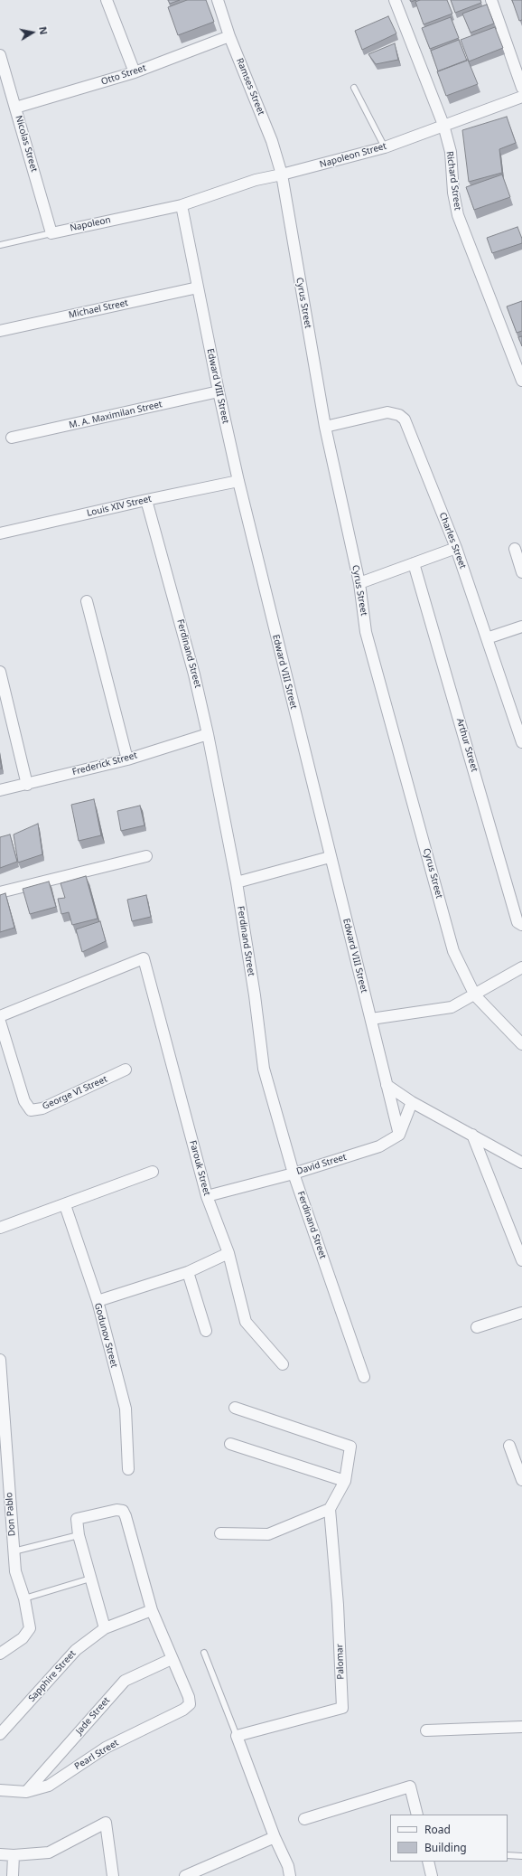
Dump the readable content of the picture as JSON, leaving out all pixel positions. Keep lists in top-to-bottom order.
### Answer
{
  "streets": {
    "street": [
      "Otto Street",
      "Ramses Street",
      "Nicolas Street",
      "Napoleon Street",
      "Richard Street",
      "Napoleon",
      "Cyrus Street",
      "Michael Street",
      "Edward VIII Street",
      "M. A. Maximilan Street",
      "Louis XIV Street",
      "Charles Street",
      "Ferdinand Street",
      "Arthur Street",
      "Frederick Street",
      "George VI Street",
      "David Street",
      "Farouk Street",
      "Godunov Street",
      "Don Pablo",
      "Palomar",
      "Sapphire Street",
      "Jade Street",
      "Pearl Street"
    ]
  },
  "crossings": [
    ["Otto Street", "Ramses Street"],
    ["Otto Street", "Nicolas Street"],
    ["Ramses Street", "Napoleon Street"],
    ["Ramses Street", "Cyrus Street"],
    ["Nicolas Street", "Napoleon"],
    ["Napoleon Street", "Richard Street"],
    ["Napoleon Street", "Napoleon"],
    ["Napoleon Street", "Cyrus Street"],
    ["Napoleon Street", "Edward VIII Street"],
    ["Napoleon", "Edward VIII Street"],
    ["Cyrus Street", "Charles Street"],
    ["Michael Street", "Edward VIII Street"],
    ["Edward VIII Street", "M. A. Maximilan Street"],
    ["Edward VIII Street", "Louis XIV Street"],
    ["Edward VIII Street", "David Street"],
    ["Louis XIV Street", "Ferdinand Street"],
    ["Ferdinand Street", "Frederick Street"],
    ["Ferdinand Street", "David Street"],
    ["David Street", "Farouk Street"],
    ["Jade Street", "Pearl Street"]
  ],
  "legend": ["Road", "Building"],
  "north": "right"
}
